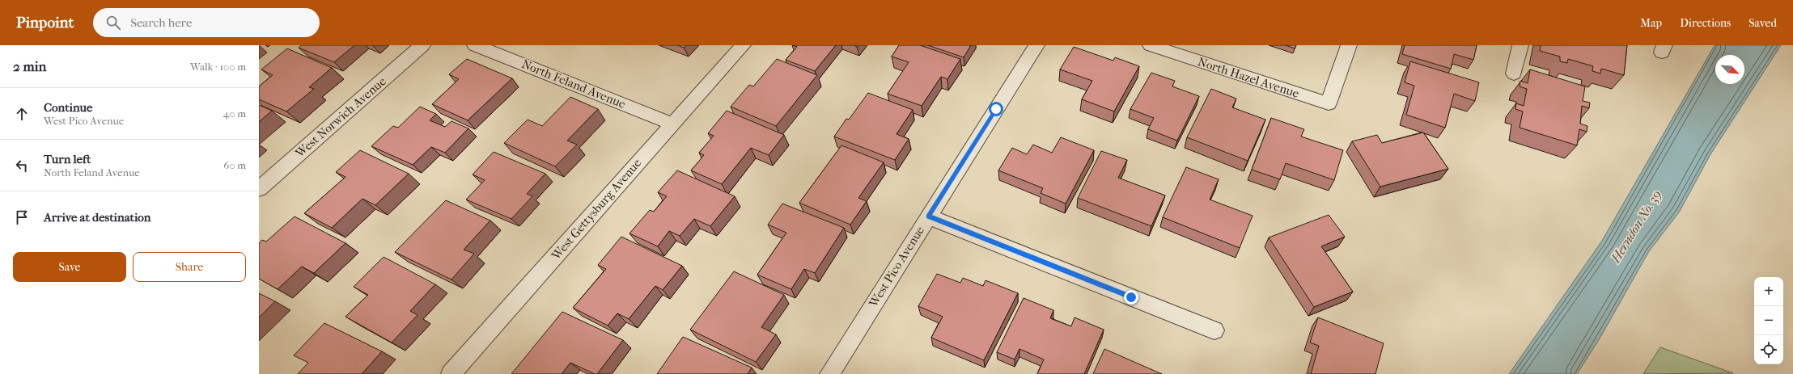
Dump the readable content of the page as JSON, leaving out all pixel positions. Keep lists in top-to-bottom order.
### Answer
{
  "streets": {
    "street": [
      "North Hazel Avenue",
      "North Feland Avenue",
      "West Norwich Avenue",
      "West Gettysburg Avenue",
      "West Pico Avenue"
    ]
  },
  "crossings": [
    ["North Feland Avenue", "West Gettysburg Avenue"]
  ],
  "water": ["Herndon No. 39"],
  "north": "bottom right",
  "page": {
    "header": "Pinpoint",
    "search": "Search here",
    "nav": ["Map", "Directions", "Saved"],
    "heading": ["2 min", "Walk · 100 m"],
    "list": [
      ["Continue", "West Pico Avenue", "40 m"],
      ["Turn left", "North Feland Avenue", "60 m"],
      "Arrive at destination"
    ],
    "buttons": ["Save", "Share"],
    "map_buttons": ["+", "−"]
  }
}
